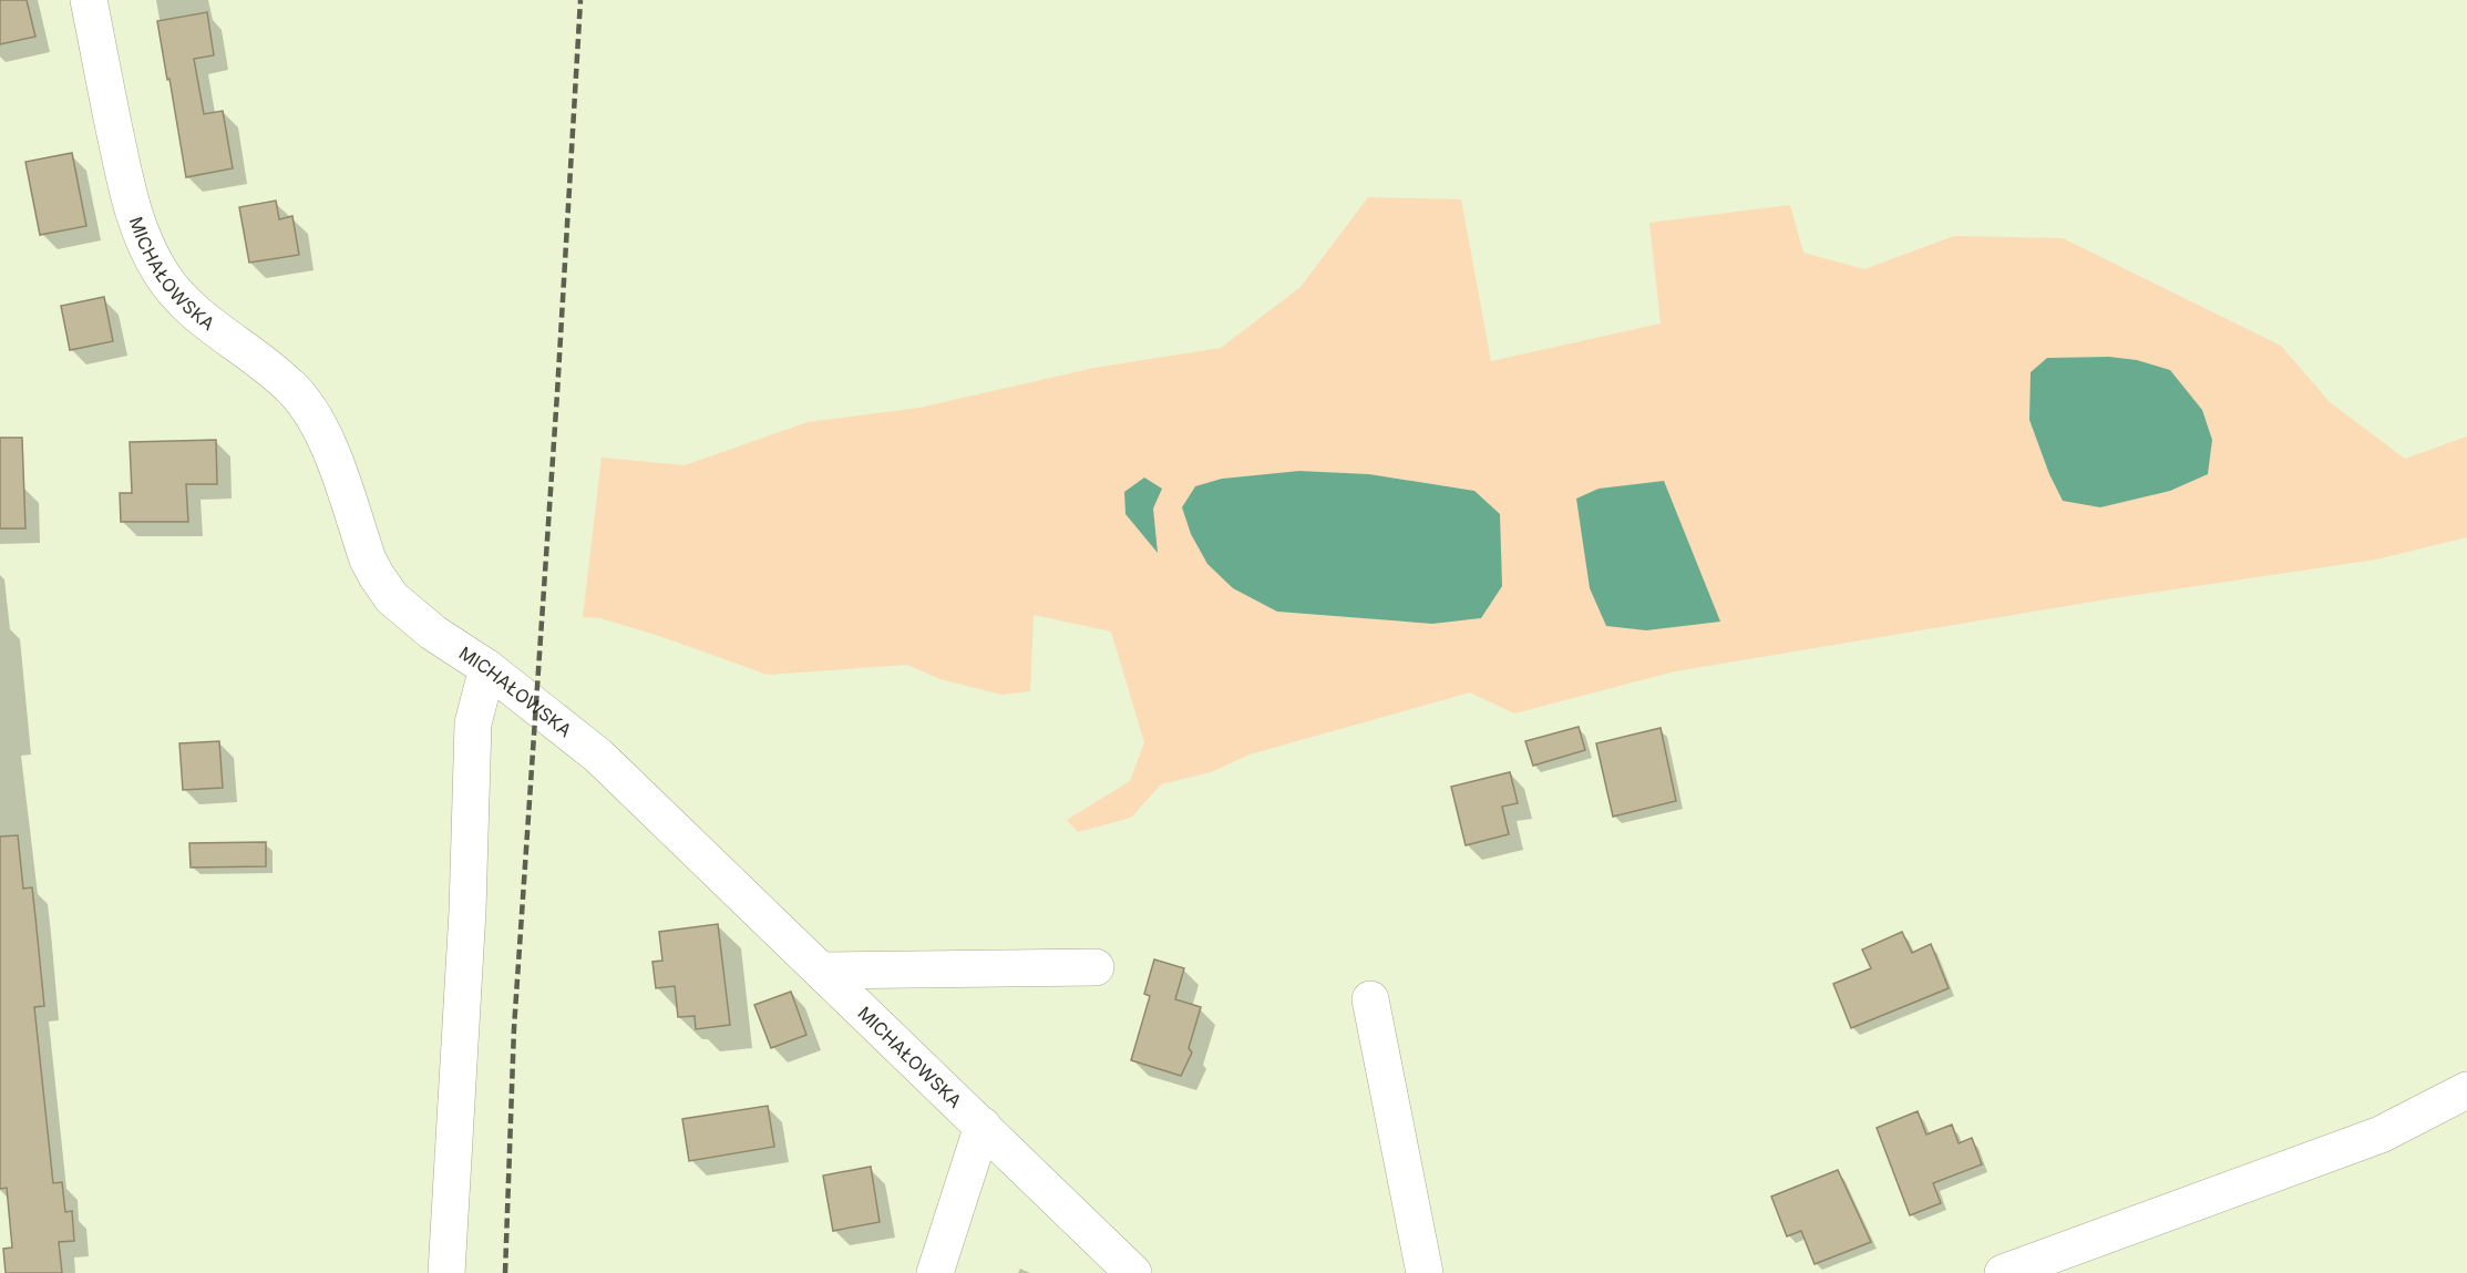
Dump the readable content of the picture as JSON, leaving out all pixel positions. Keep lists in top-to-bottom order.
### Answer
{
  "streets": {
    "street": ["MICHAŁOWSKA"]
  }
}
